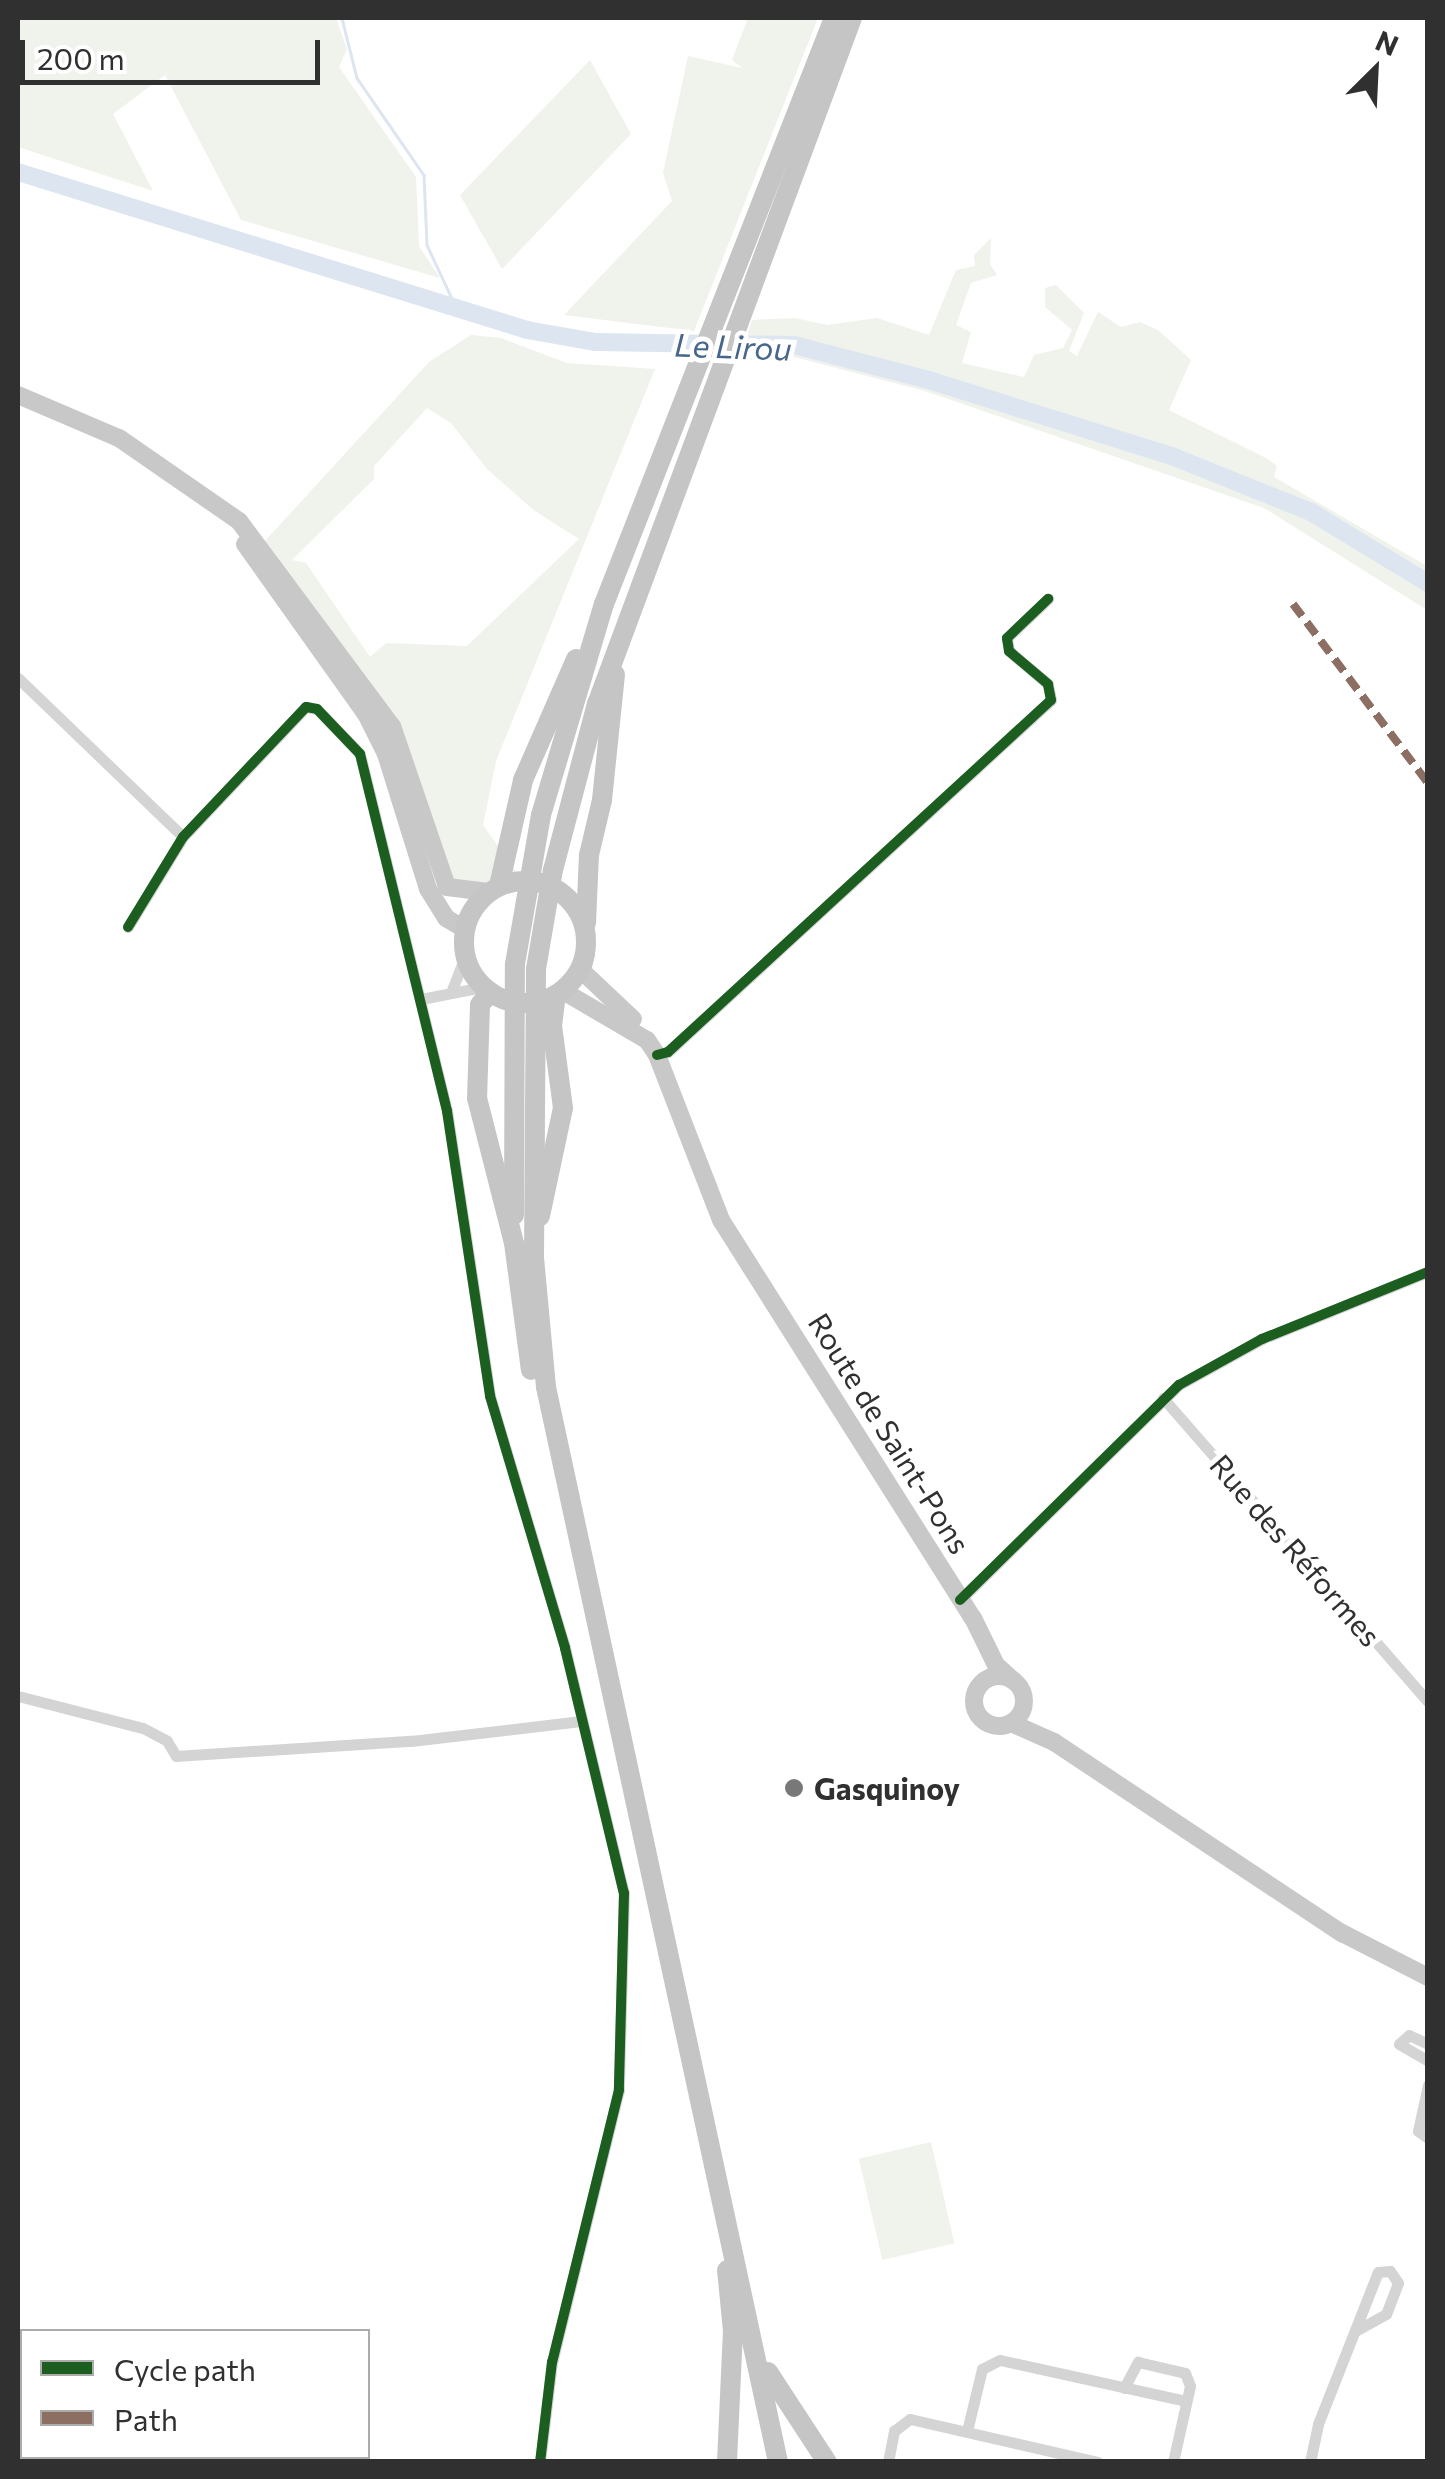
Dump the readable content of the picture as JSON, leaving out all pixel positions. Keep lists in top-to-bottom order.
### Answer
{
  "streets": {
    "main road": ["Route de Saint-Pons"],
    "street": ["Rue des Réformes"]
  },
  "water": ["Le Lirou"],
  "places": ["Gasquinoy"],
  "legend": ["Cycle path", "Path"],
  "scale_bar": "200 m",
  "north": "top right"
}
